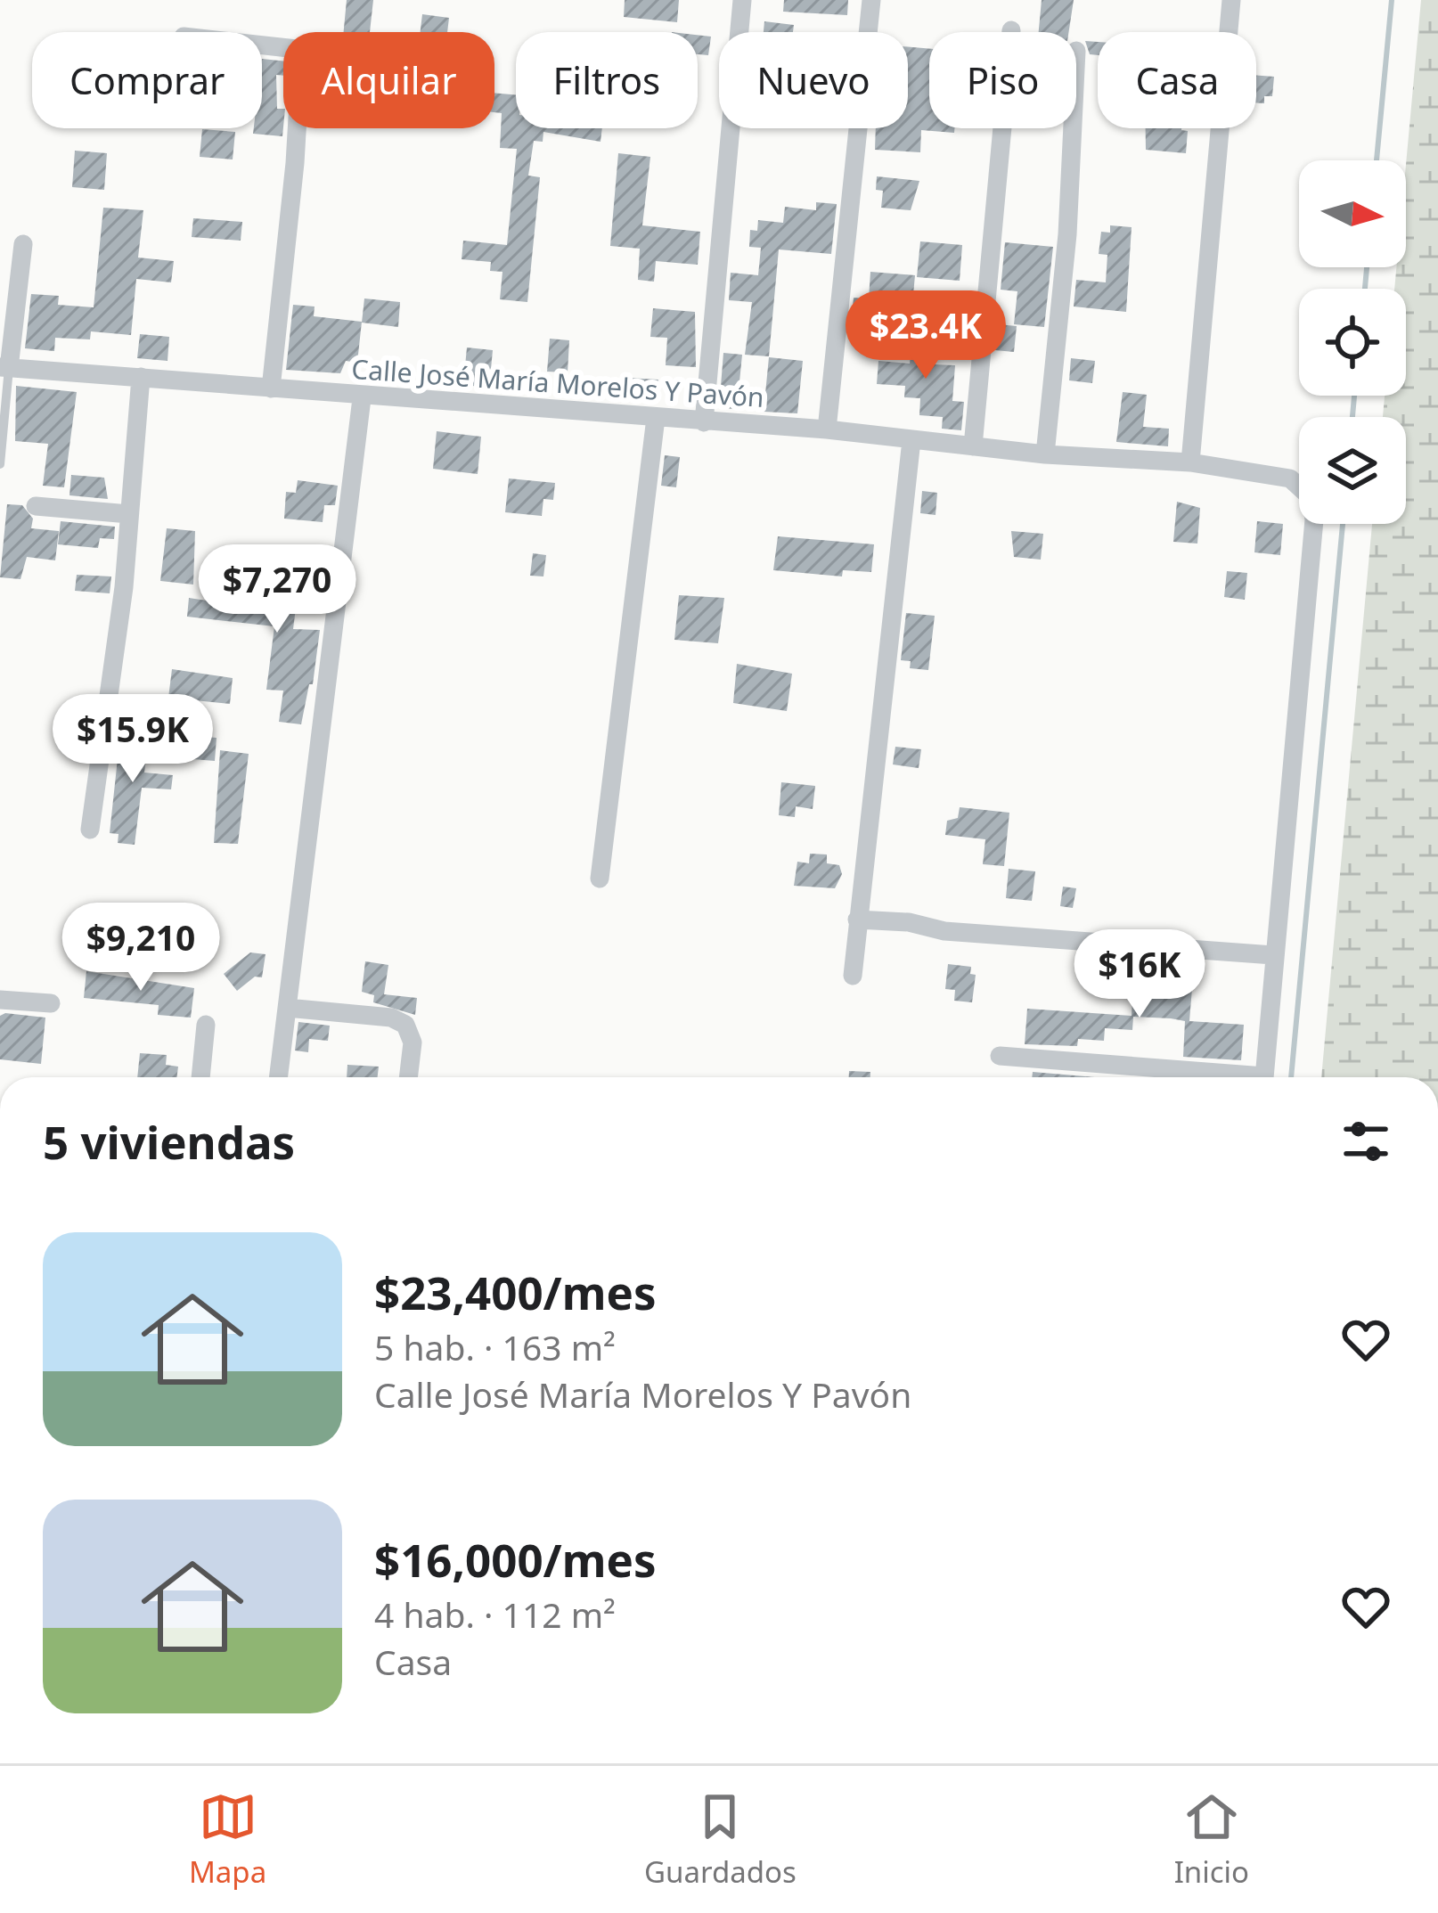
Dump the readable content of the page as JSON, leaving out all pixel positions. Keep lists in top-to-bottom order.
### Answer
{
  "streets": {
    "street": ["Calle José María Morelos Y Pavón"]
  },
  "north": "right",
  "page": {
    "chip": [
      "Comprar",
      "Alquilar",
      "Filtros",
      "Nuevo",
      "Piso",
      "Casa"
    ],
    "price": [
      "$23.4K",
      "$7,270",
      "$15.9K",
      "$9,210",
      "$16K"
    ],
    "heading": "5 viviendas",
    "list": [
      {
        "name": "$23,400/mes",
        "note": "5 hab. · 163 m² · Calle José María Morelos Y Pavón"
      },
      {
        "name": "$16,000/mes",
        "note": "4 hab. · 112 m² · Casa"
      }
    ],
    "tabs": ["Mapa", "Guardados", "Inicio"]
  }
}
